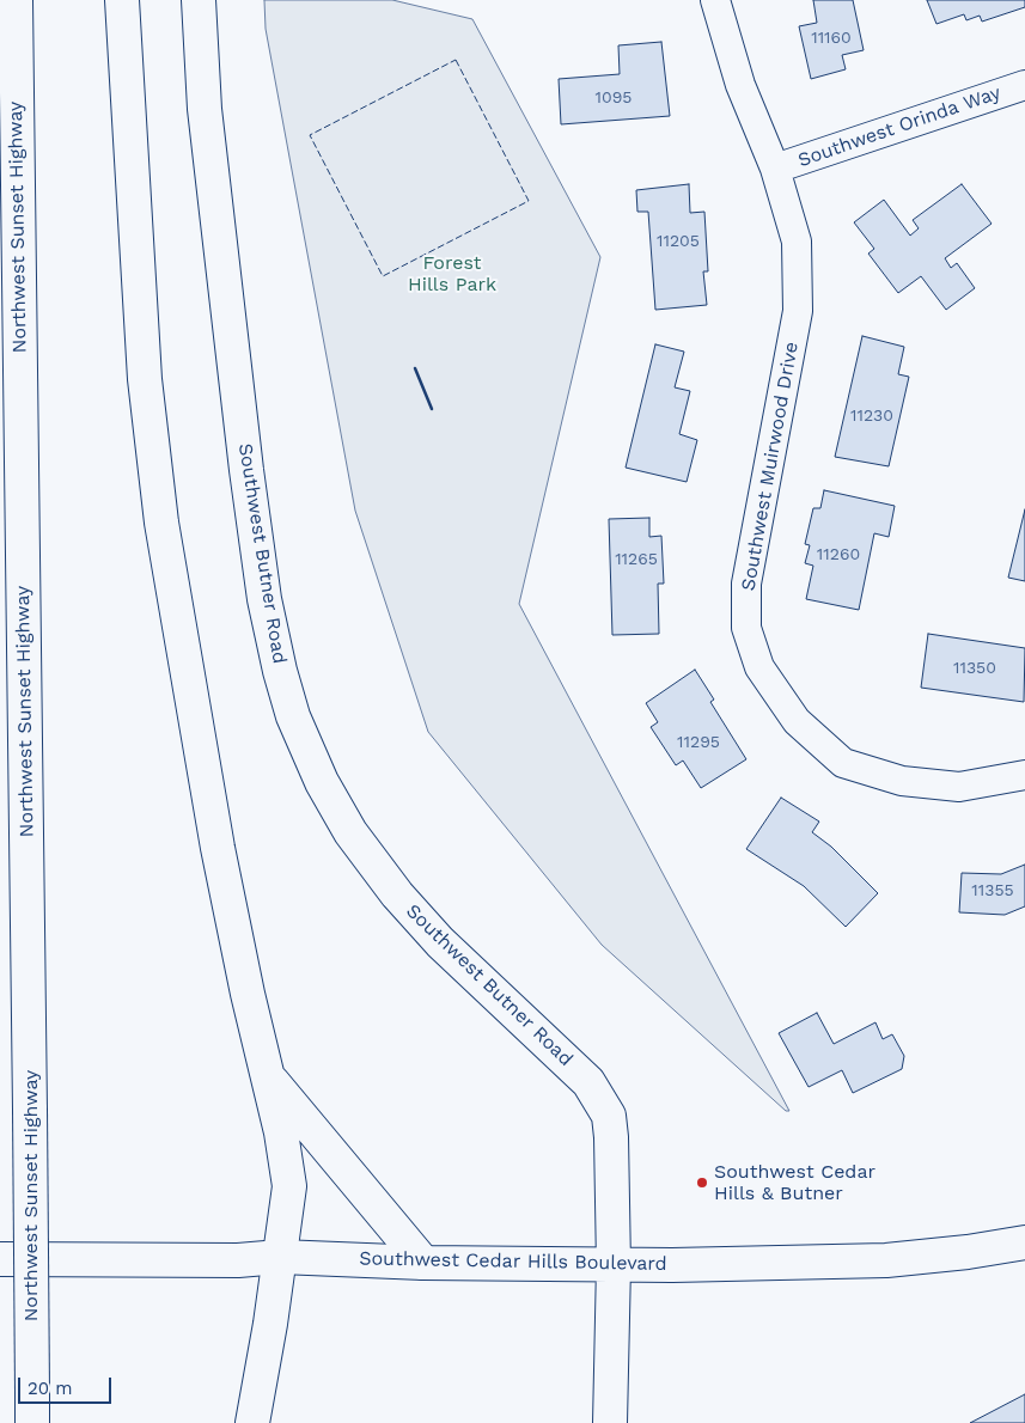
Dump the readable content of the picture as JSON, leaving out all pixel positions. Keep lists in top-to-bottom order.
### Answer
{
  "streets": {
    "main road": ["Northwest Sunset Highway", "Southwest Butner Road", "Southwest Cedar Hills Boulevard"],
    "street": ["Southwest Orinda Way", "Southwest Muirwood Drive"]
  },
  "crossings": [
    ["Southwest Orinda Way", "Southwest Muirwood Drive"],
    ["Southwest Butner Road", "Southwest Cedar Hills Boulevard"]
  ],
  "parks": ["Forest Hills Park"],
  "places": ["Southwest Cedar Hills & Butner"],
  "house_numbers": [
    "11160",
    "1095",
    "11205",
    "11230",
    "11260",
    "11265",
    "11350",
    "11295",
    "11355"
  ],
  "scale_bar": "20 m"
}
